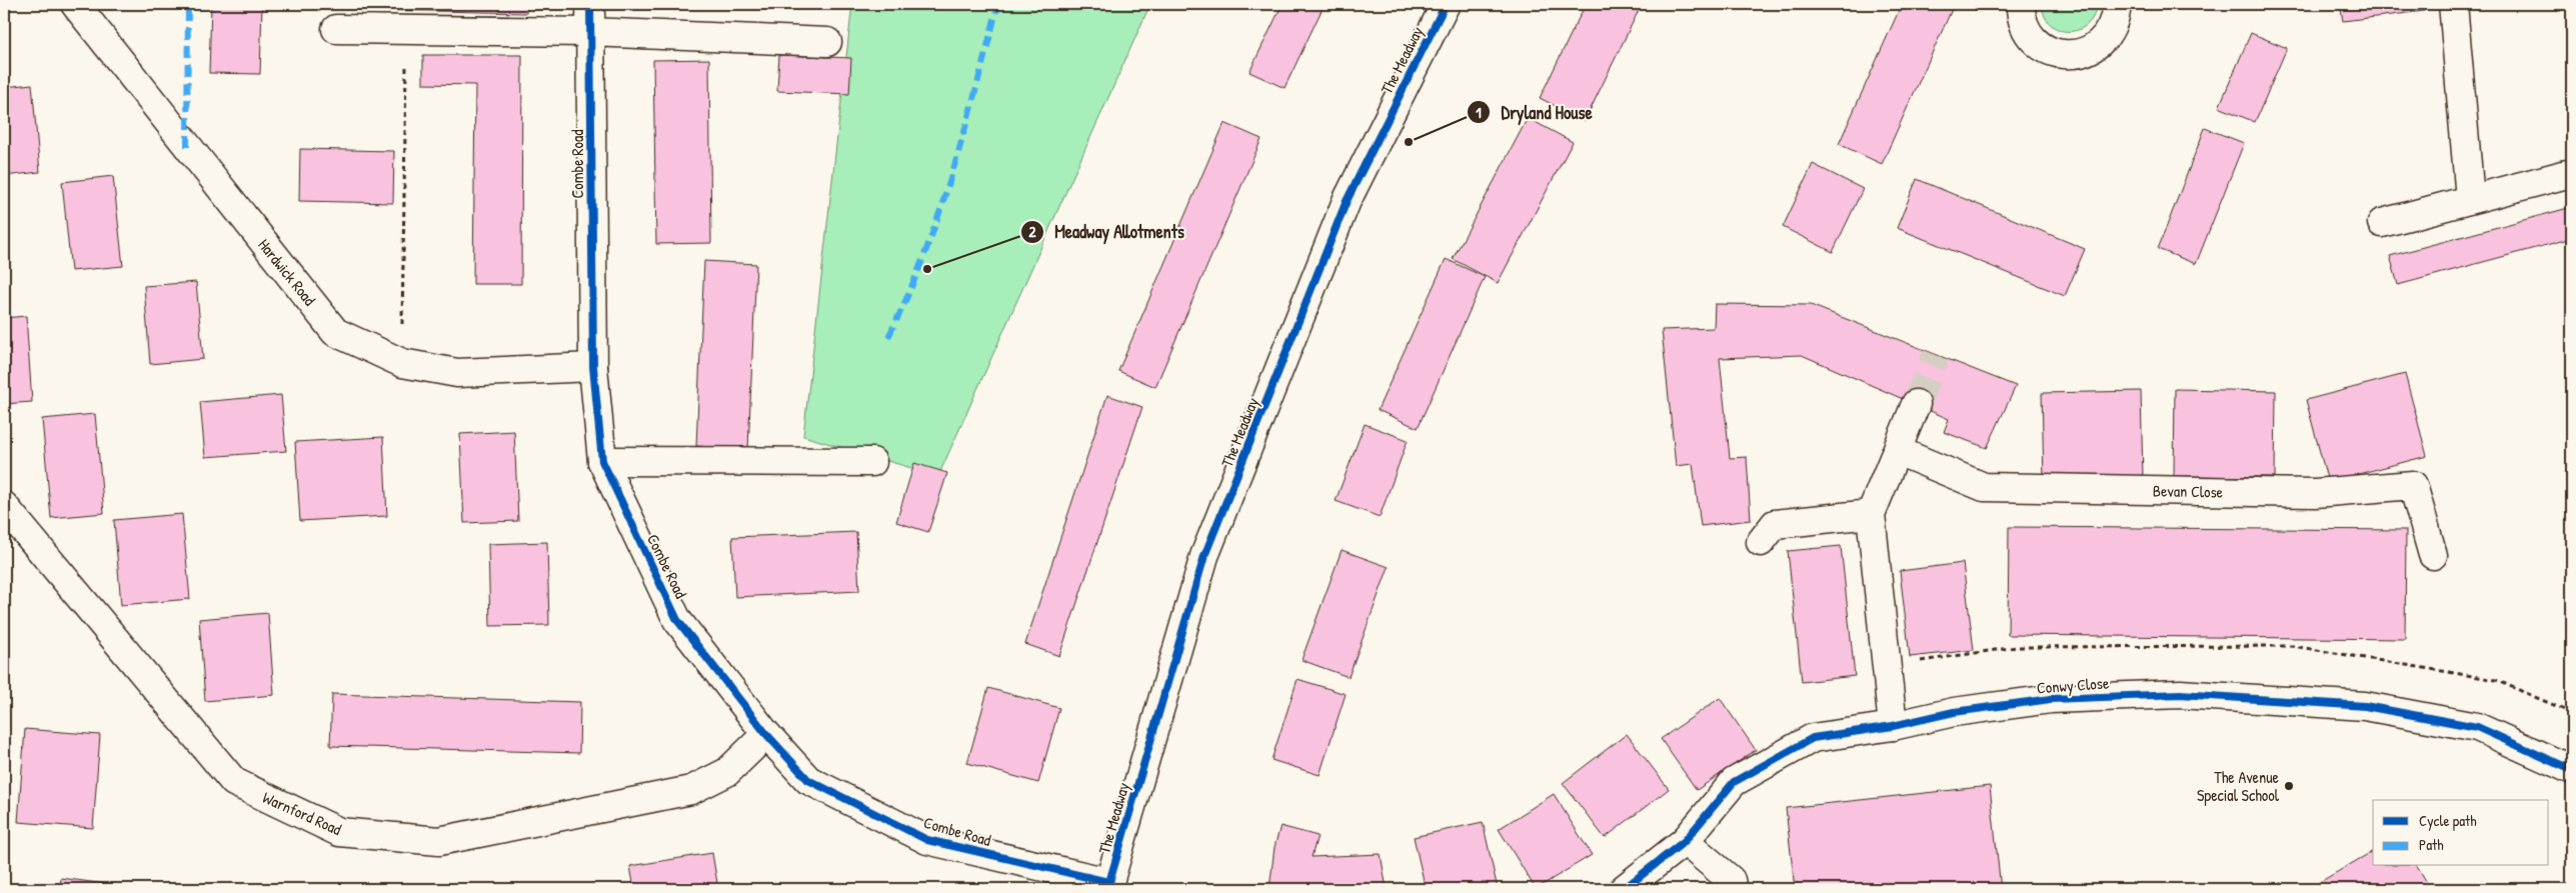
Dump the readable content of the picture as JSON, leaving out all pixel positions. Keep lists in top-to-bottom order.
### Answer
{
  "streets": {
    "street": [
      "The Meadway",
      "Combe Road",
      "Hardwick Road",
      "Bevan Close",
      "Conwy Close",
      "Warnford Road"
    ]
  },
  "crossings": [
    ["The Meadway", "Combe Road"],
    ["Combe Road", "Hardwick Road"],
    ["Combe Road", "Warnford Road"]
  ],
  "places": ["Dryland House", "Meadway Allotments", "The Avenue Special School"],
  "legend": ["Cycle path", "Path"]
}
